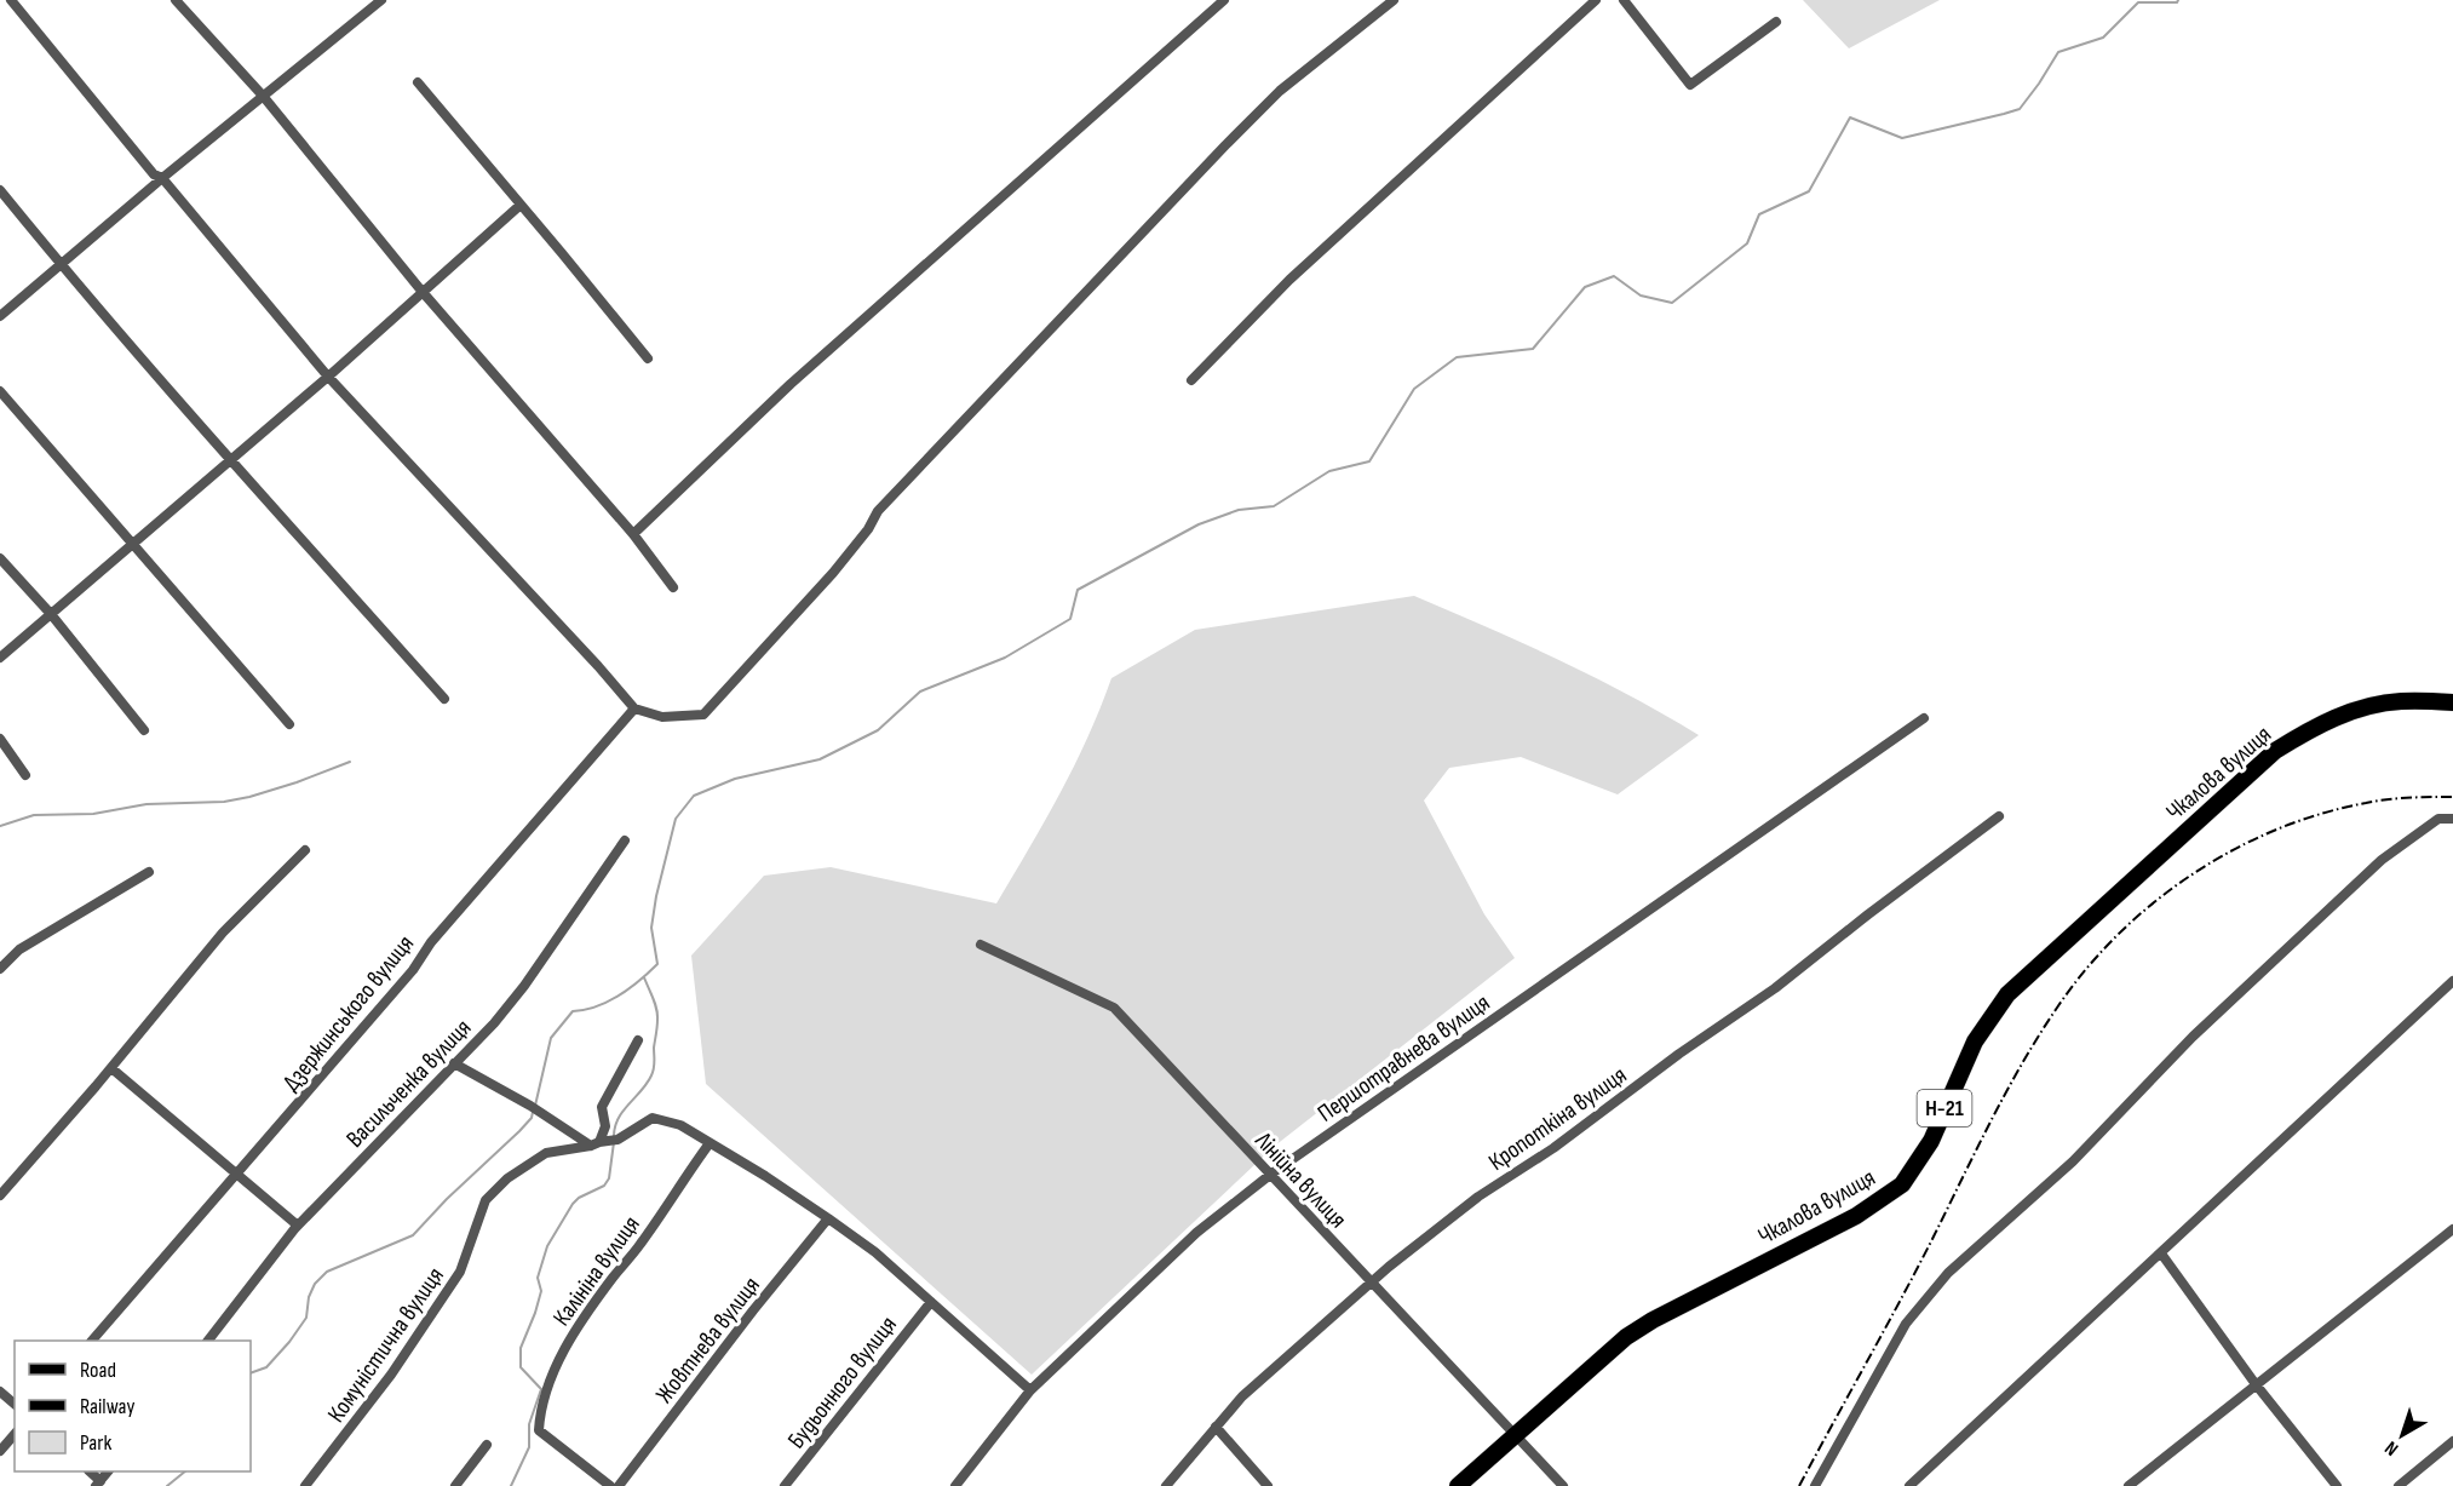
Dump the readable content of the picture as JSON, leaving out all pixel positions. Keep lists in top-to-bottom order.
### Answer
{
  "streets": {
    "main road": ["Чкалова вулиця", "Н-21"],
    "street": [
      "Дзержинського вулиця",
      "Першотравнева вулиця",
      "Васильченка вулиця",
      "Кропоткіна вулиця",
      "Лінійна вулиця",
      "Калініна вулиця",
      "Жовтнева вулиця",
      "Комуністична вулиця",
      "Будьонного вулиця"
    ]
  },
  "crossings": [
    ["Чкалова вулиця", "Лінійна вулиця"],
    ["Першотравнева вулиця", "Лінійна вулиця"],
    ["Кропоткіна вулиця", "Лінійна вулиця"]
  ],
  "legend": ["Road", "Railway", "Park"],
  "north": "bottom left"
}
